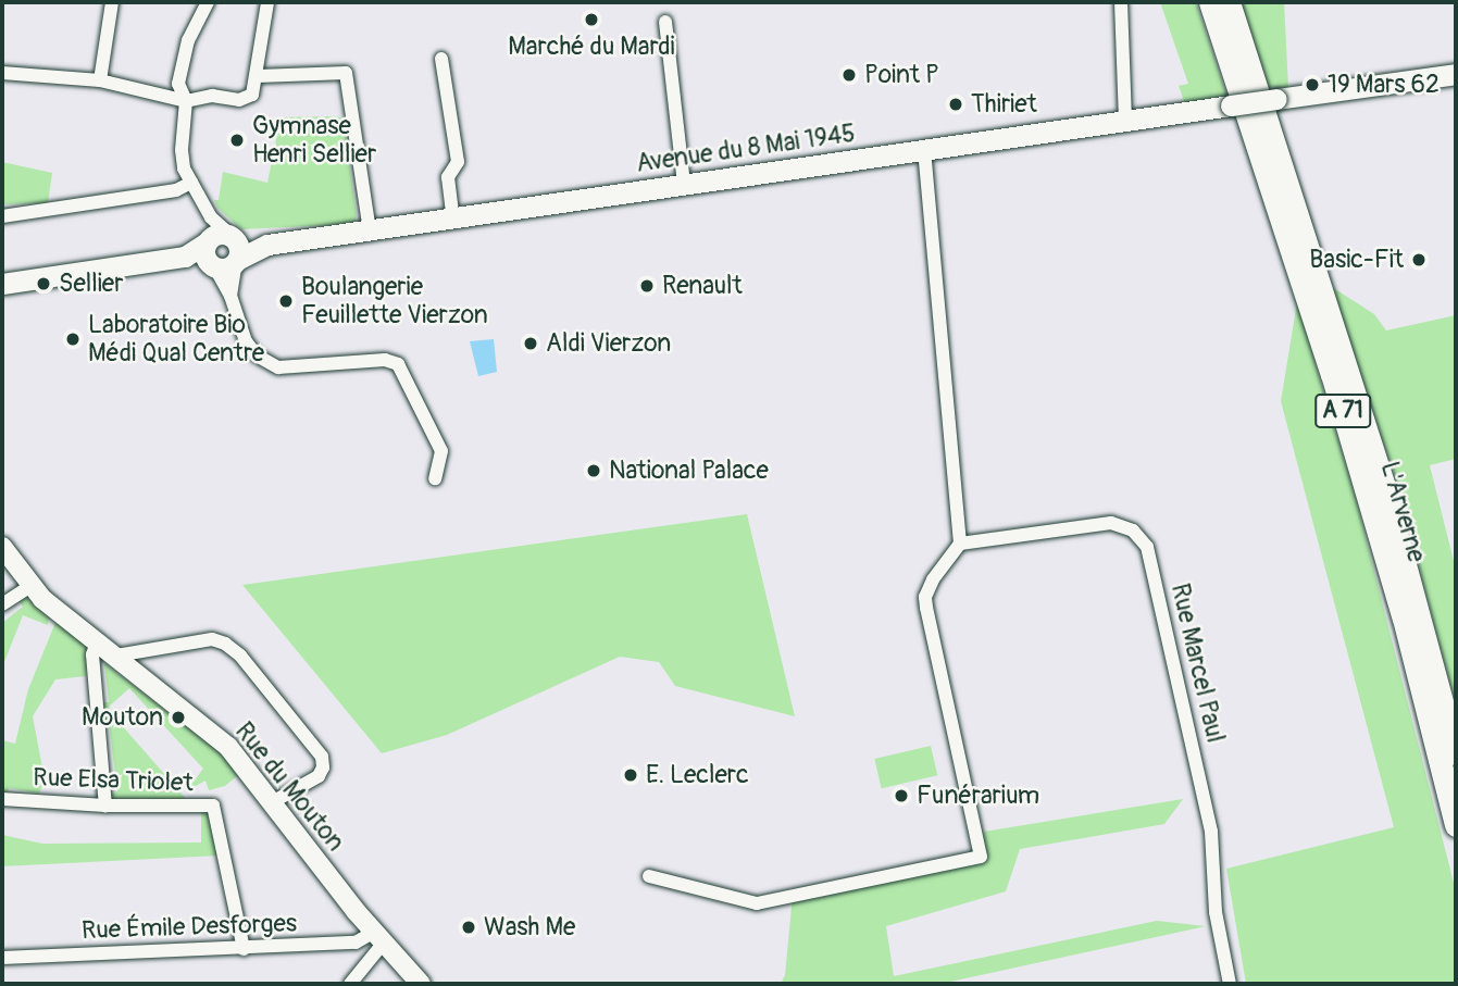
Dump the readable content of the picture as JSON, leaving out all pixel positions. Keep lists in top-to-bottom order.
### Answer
{
  "streets": {
    "highway": ["A 71", "L'Arverne"],
    "main road": ["Avenue du 8 Mai 1945"],
    "street": [
      "Rue Marcel Paul",
      "Rue Elsa Triolet",
      "Rue du Mouton",
      "Rue Émile Desforges"
    ]
  },
  "crossings": [
    ["Rue Elsa Triolet", "Rue Émile Desforges"],
    ["Rue du Mouton", "Rue Émile Desforges"]
  ],
  "places": [
    "Marché du Mardi",
    "Point P",
    "19 Mars 62",
    "Thiriet",
    "Gymnase Henri Sellier",
    "Basic-Fit",
    "Sellier",
    "Renault",
    "Boulangerie Feuillette Vierzon",
    "Laboratoire Bio Médi Qual Centre",
    "Aldi Vierzon",
    "National Palace",
    "Mouton",
    "E. Leclerc",
    "Funérarium",
    "Wash Me"
  ]
}
